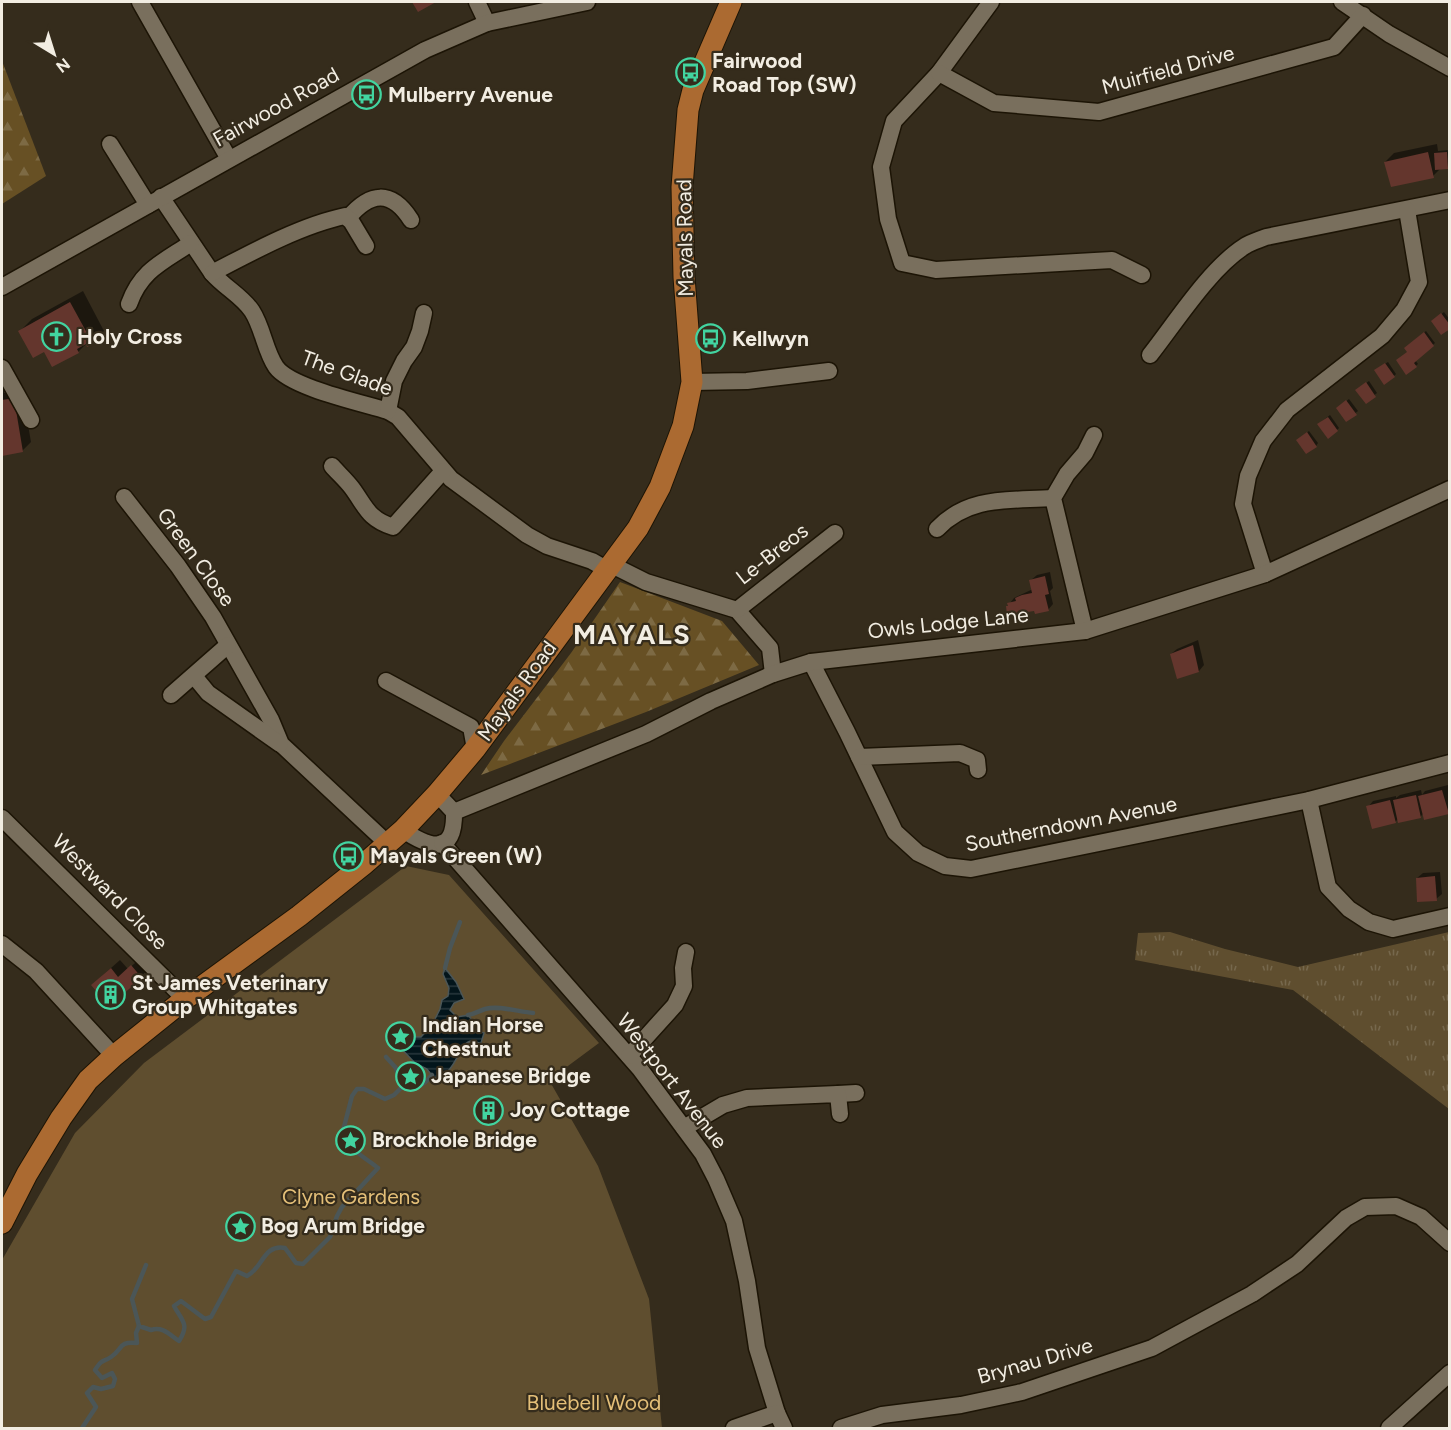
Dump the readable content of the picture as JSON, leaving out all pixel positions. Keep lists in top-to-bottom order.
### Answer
{
  "streets": {
    "main road": ["Mayals Road"],
    "street": [
      "Muirfield Drive",
      "Fairwood Road",
      "The Glade",
      "Le-Breos",
      "Green Close",
      "Owls Lodge Lane",
      "Southerndown Avenue",
      "Westward Close",
      "Westport Avenue",
      "Brynau Drive"
    ]
  },
  "crossings": [
    ["Fairwood Road", "The Glade"],
    ["Mayals Road", "The Glade"],
    ["Mayals Road", "Green Close"],
    ["Mayals Road", "Westward Close"],
    ["The Glade", "Le-Breos"],
    ["Green Close", "Westport Avenue"],
    ["Owls Lodge Lane", "Southerndown Avenue"]
  ],
  "districts": ["MAYALS"],
  "parks": ["Clyne Gardens", "Bluebell Wood"],
  "places": {
    "bus stop": [
      "Fairwood Road Top (SW)",
      "Mulberry Avenue",
      "Kellwyn",
      "Mayals Green (W)"
    ],
    "church": ["Holy Cross"],
    "building": ["St James Veterinary Group Whitgates", "Joy Cottage"],
    "place": [
      "Indian Horse Chestnut",
      "Japanese Bridge",
      "Brockhole Bridge",
      "Bog Arum Bridge"
    ]
  },
  "north": "bottom right"
}
